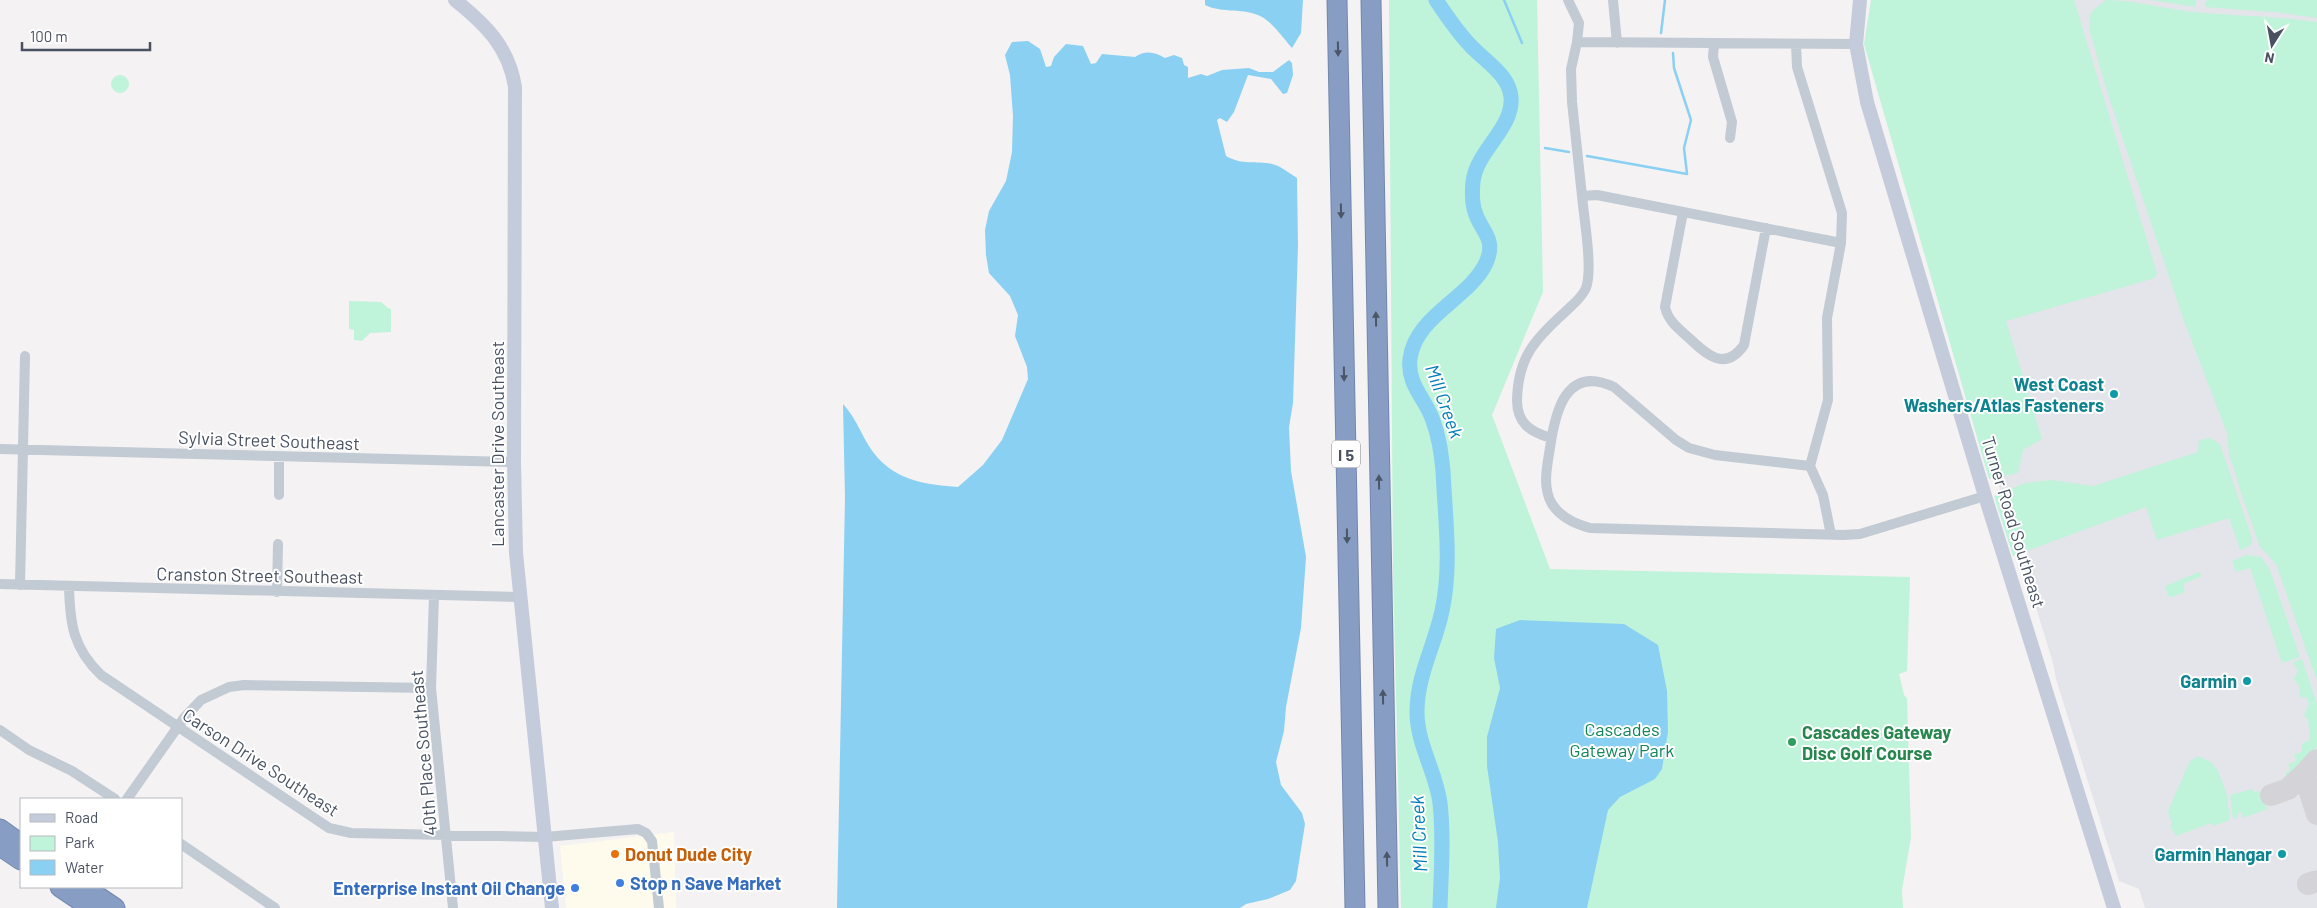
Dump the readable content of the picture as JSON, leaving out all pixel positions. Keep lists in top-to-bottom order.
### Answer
{
  "streets": {
    "highway": ["I 5"],
    "main road": ["Lancaster Drive Southeast", "Turner Road Southeast"],
    "street": [
      "Sylvia Street Southeast",
      "Cranston Street Southeast",
      "40th Place Southeast",
      "Carson Drive Southeast"
    ]
  },
  "crossings": [
    ["Sylvia Street Southeast", "Lancaster Drive Southeast"],
    ["Lancaster Drive Southeast", "Cranston Street Southeast"],
    ["Lancaster Drive Southeast", "Carson Drive Southeast"],
    ["Cranston Street Southeast", "40th Place Southeast"],
    ["Cranston Street Southeast", "Carson Drive Southeast"],
    ["40th Place Southeast", "Carson Drive Southeast"]
  ],
  "water": ["Mill Creek"],
  "parks": ["Cascades Gateway Park"],
  "places": [
    "West Coast Washers/Atlas Fasteners",
    "Garmin",
    "Cascades Gateway Disc Golf Course",
    "Donut Dude City",
    "Garmin Hangar",
    "Stop n Save Market",
    "Enterprise Instant Oil Change"
  ],
  "legend": ["Road", "Park", "Water"],
  "scale_bar": "100 m",
  "north": "bottom"
}
